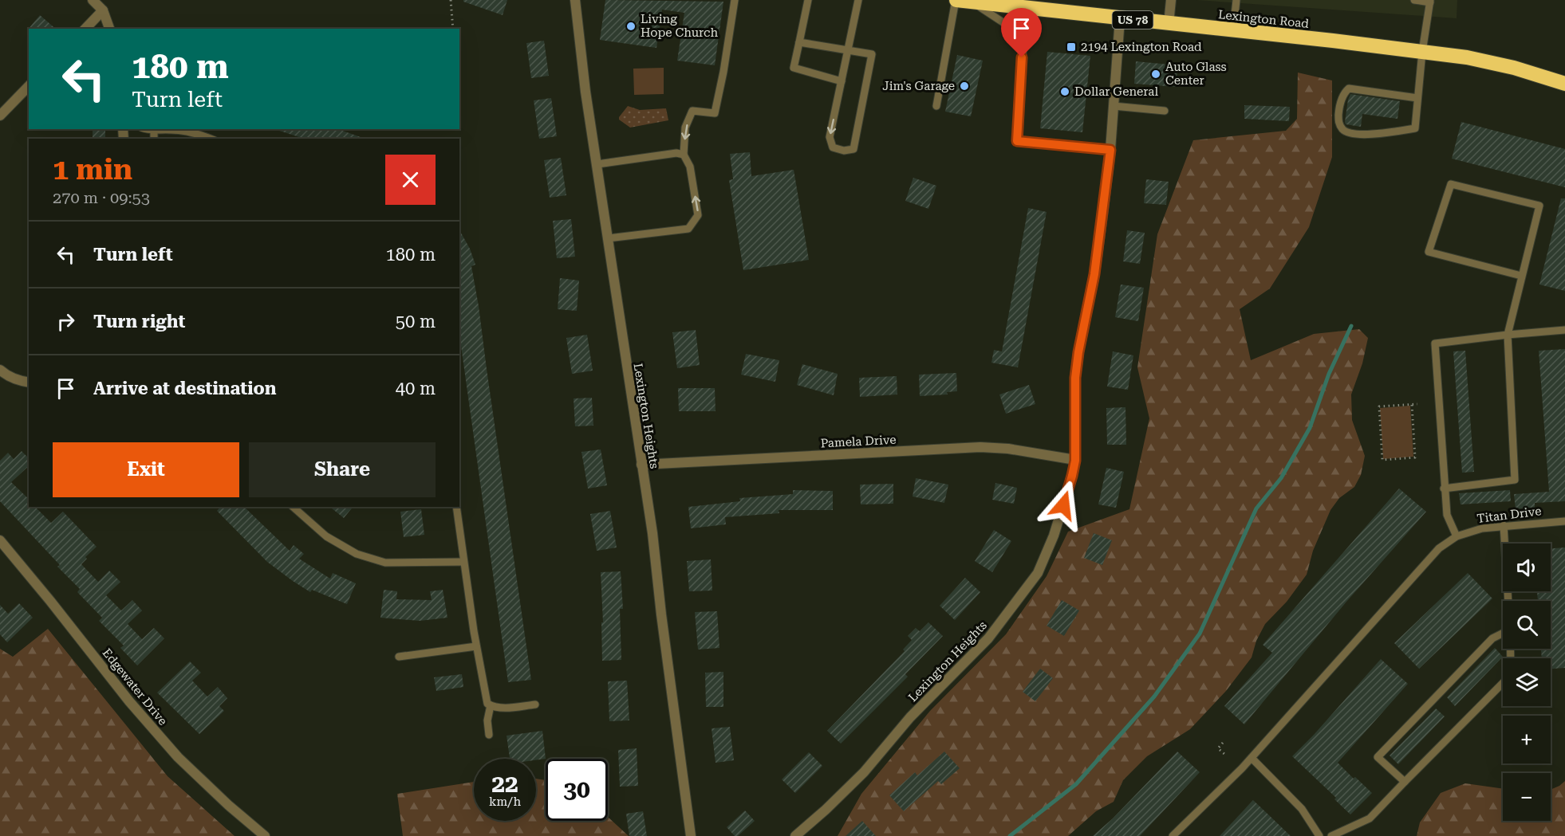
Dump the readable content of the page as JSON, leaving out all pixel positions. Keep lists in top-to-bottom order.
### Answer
{
  "streets": {
    "highway": ["Lexington Road", "US 78"],
    "street": ["Lexington Heights", "Pamela Drive", "Edgewater Drive"],
    "lane": ["Titan Drive"]
  },
  "crossings": [
    ["Lexington Road", "Lexington Heights"],
    ["Lexington Heights", "Pamela Drive"]
  ],
  "places": {
    "other": [
      "Living Hope Church",
      "Auto Glass Center",
      "Jim's Garage",
      "Dollar General"
    ],
    "transit": ["2194 Lexington Road"]
  },
  "page": {
    "turn": ["180 m", "Turn left"],
    "heading": ["1 min", "270 m · 09:53"],
    "list": [
      {
        "name": "Turn left",
        "value": "180 m"
      },
      {
        "name": "Turn right",
        "value": "50 m"
      },
      {
        "name": "Arrive at destination",
        "value": "40 m"
      }
    ],
    "buttons": ["Exit", "Share"],
    "map_buttons": ["+", "−"],
    "speed": "22 km/h",
    "limit": "30"
  }
}
